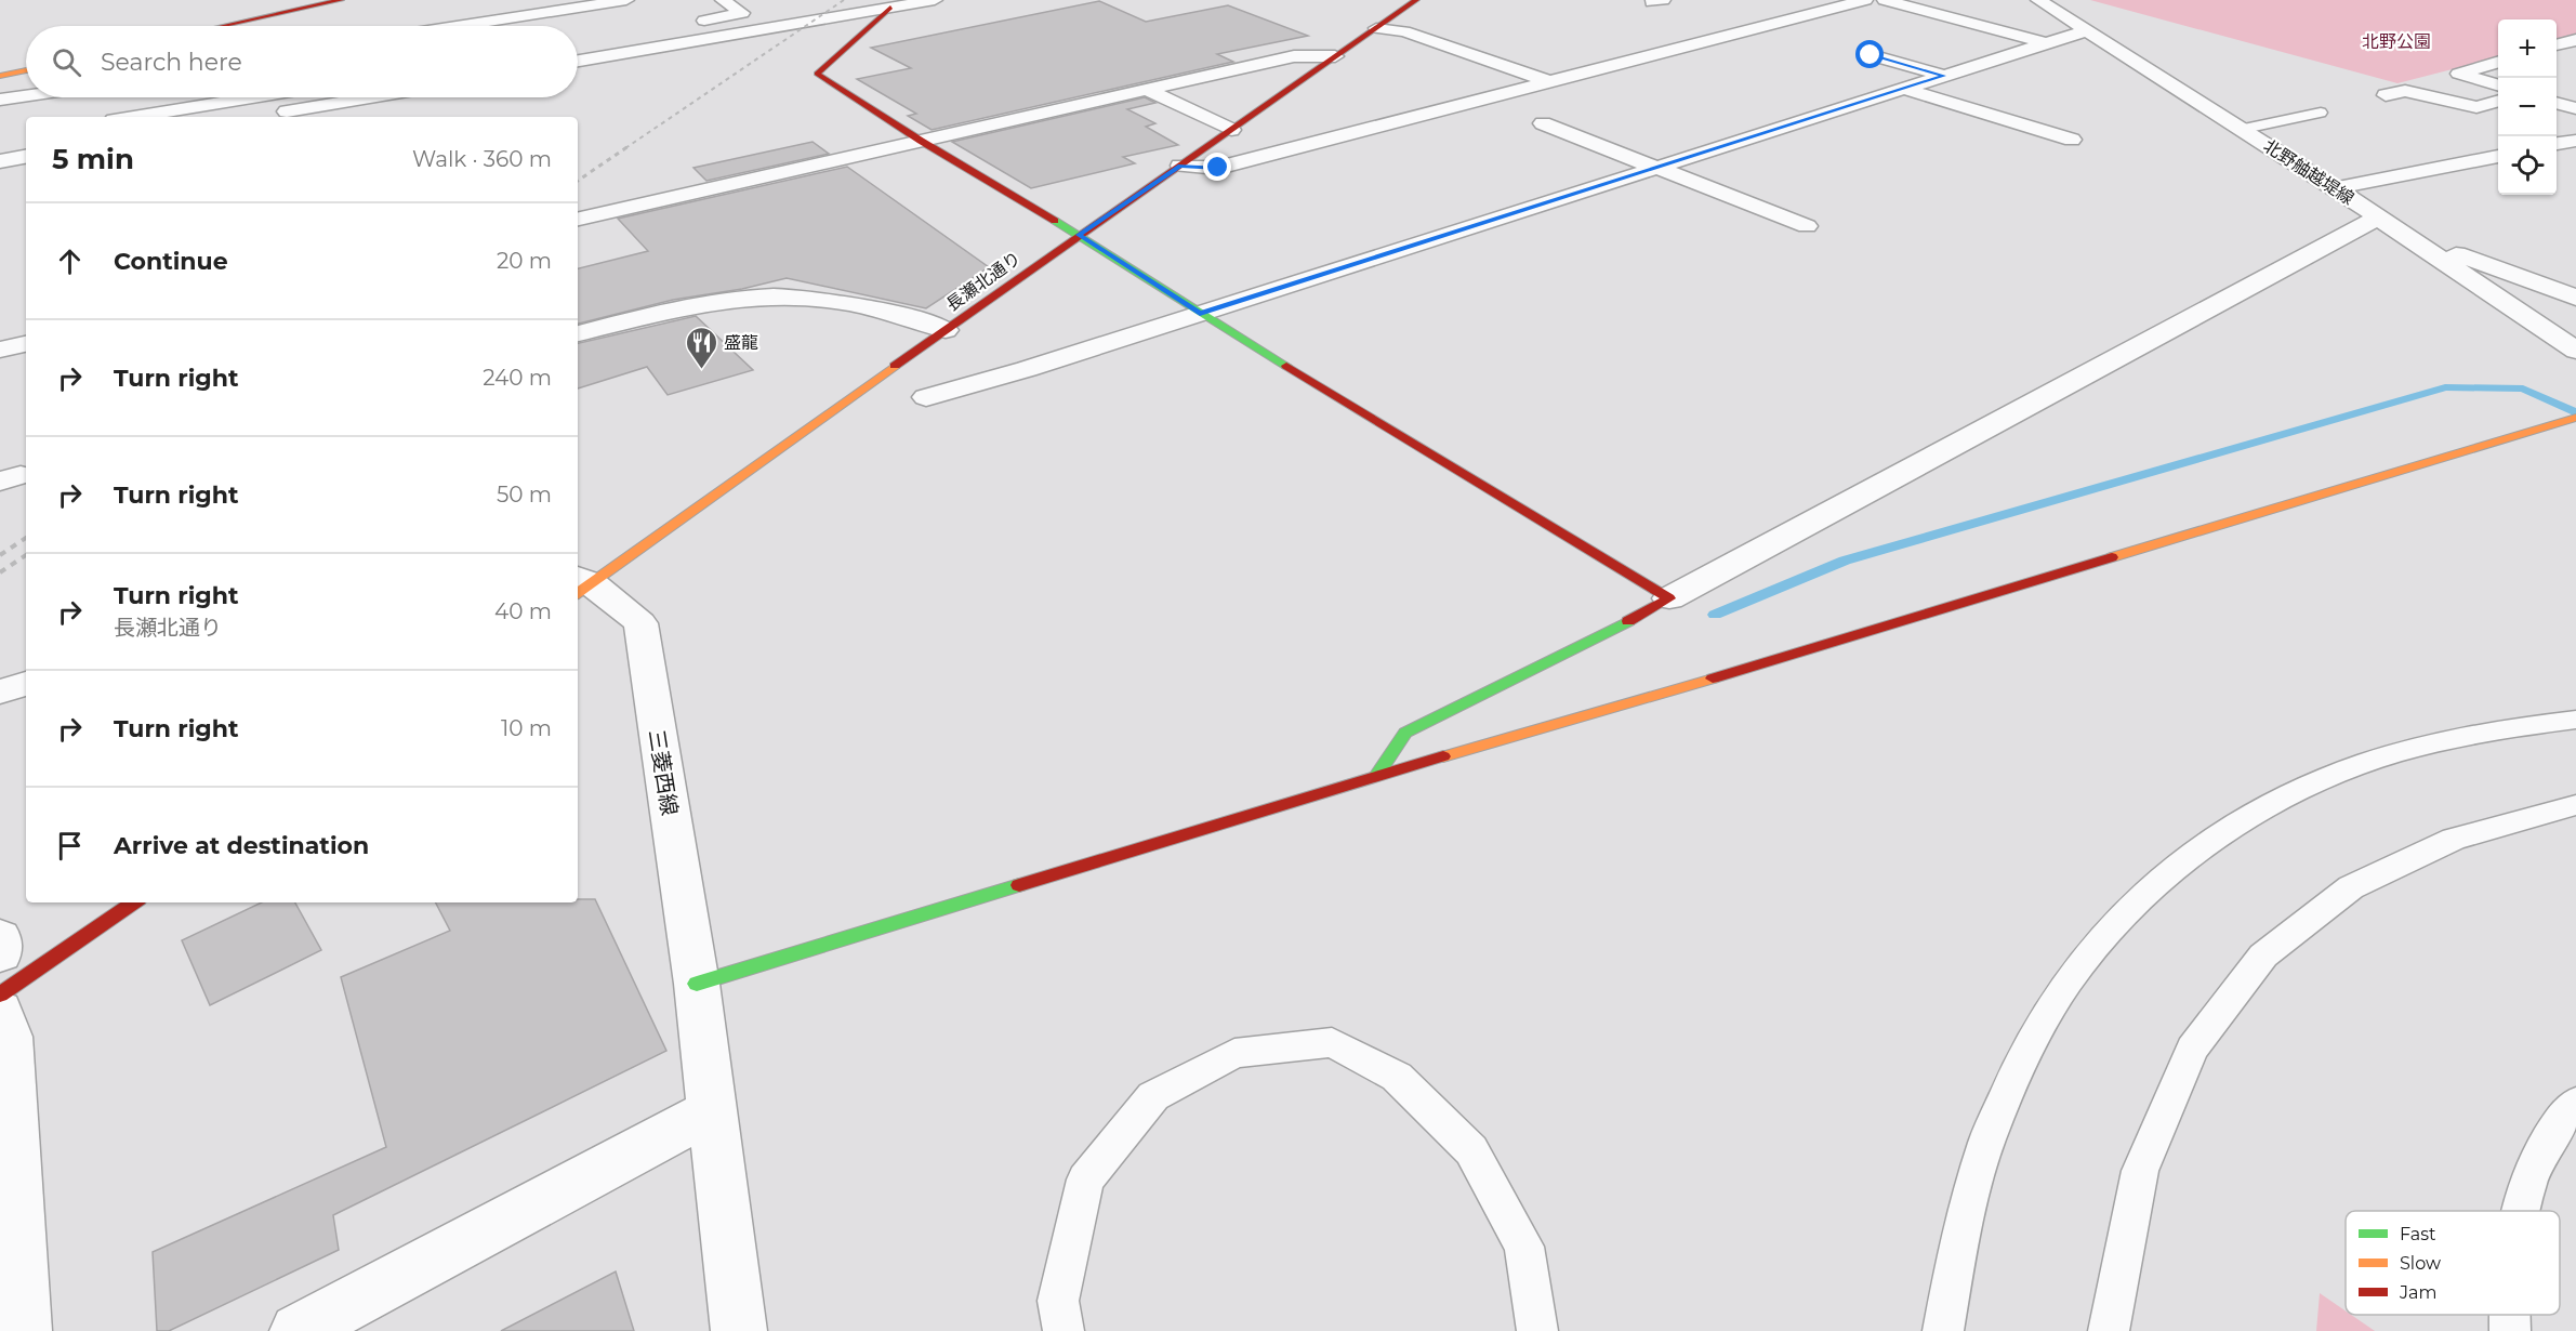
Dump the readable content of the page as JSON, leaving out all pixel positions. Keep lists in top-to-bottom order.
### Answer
{
  "streets": {
    "street": ["北野舳越堤線", "長瀬北通り", "三菱西線"]
  },
  "crossings": [
    ["長瀬北通り", "三菱西線"]
  ],
  "parks": ["北野公園"],
  "places": {
    "restaurant": ["盛龍"]
  },
  "legend": ["Fast", "Slow", "Jam"],
  "page": {
    "map_buttons": ["+", "−"],
    "search": "Search here",
    "heading": ["5 min", "Walk · 360 m"],
    "list": [
      ["Continue", "20 m"],
      ["Turn right", "240 m"],
      ["Turn right", "50 m"],
      ["Turn right", "長瀬北通り", "40 m"],
      ["Turn right", "10 m"],
      "Arrive at destination"
    ]
  }
}
